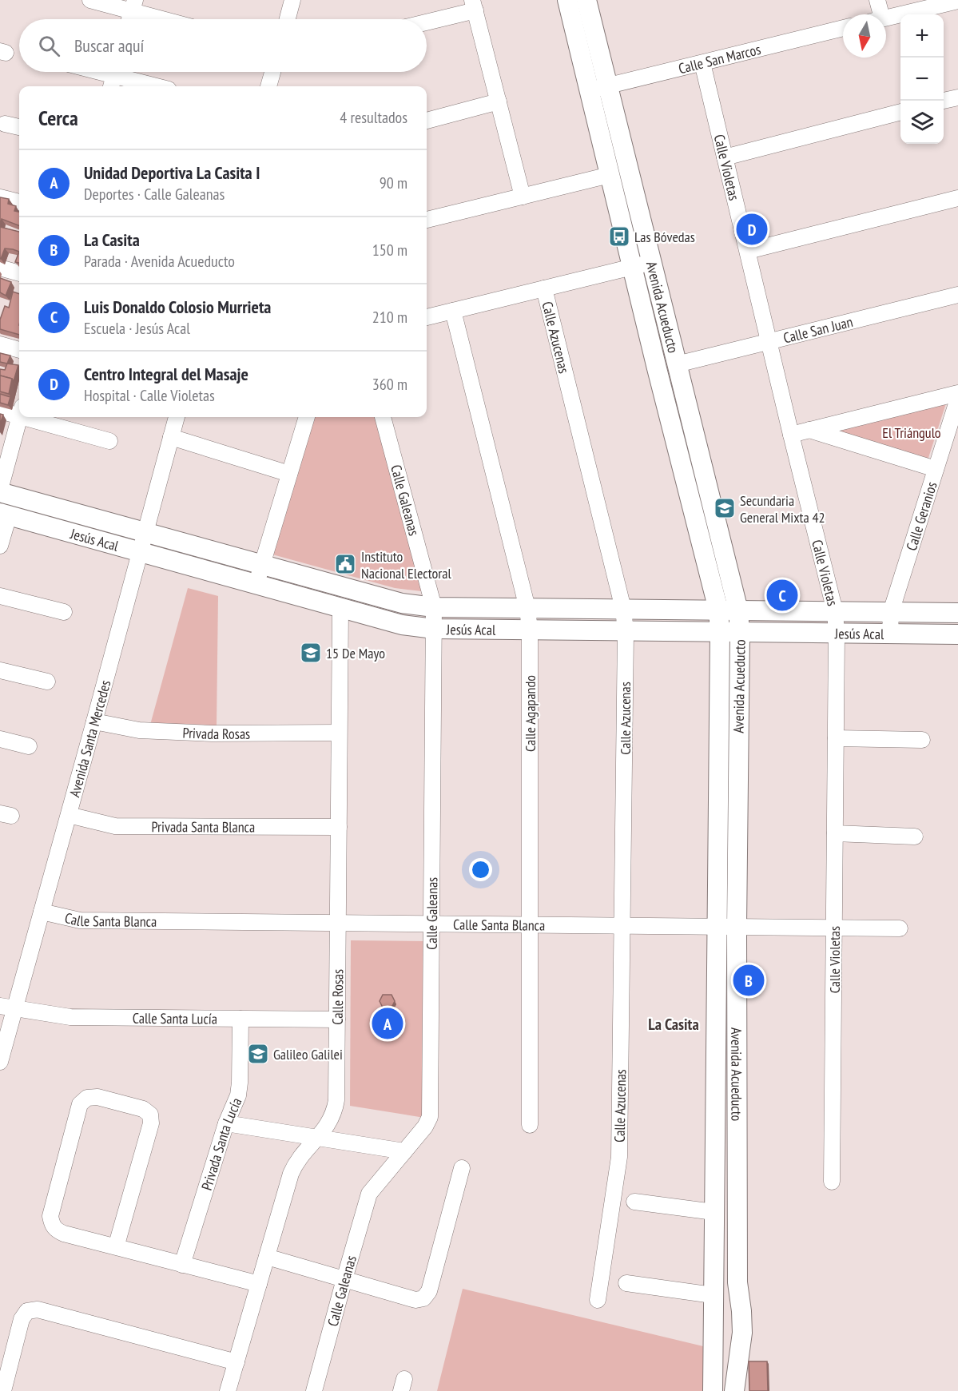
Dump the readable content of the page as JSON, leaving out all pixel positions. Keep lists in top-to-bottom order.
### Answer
{
  "streets": {
    "street": [
      "Calle San Marcos",
      "Calle Violetas",
      "Avenida Acueducto",
      "Calle San Juan",
      "Calle Azucenas",
      "Calle Galeanas",
      "Calle Geranios",
      "Jesús Acal",
      "Calle Agapando",
      "Privada Rosas",
      "Avenida Santa Mercedes",
      "Privada Santa Blanca",
      "Calle Santa Blanca",
      "Calle Rosas",
      "Calle Santa Lucía",
      "Privada Santa Lucía"
    ]
  },
  "crossings": [
    ["Calle San Marcos", "Calle Violetas"],
    ["Calle San Marcos", "Avenida Acueducto"],
    ["Calle Violetas", "Calle San Juan"],
    ["Calle Violetas", "Jesús Acal"],
    ["Calle Violetas", "Calle Santa Blanca"],
    ["Avenida Acueducto", "Calle San Juan"],
    ["Avenida Acueducto", "Jesús Acal"],
    ["Avenida Acueducto", "Calle Santa Blanca"],
    ["Calle Azucenas", "Jesús Acal"],
    ["Calle Azucenas", "Calle Santa Blanca"],
    ["Calle Galeanas", "Jesús Acal"],
    ["Calle Galeanas", "Calle Santa Blanca"],
    ["Calle Geranios", "Jesús Acal"],
    ["Jesús Acal", "Calle Agapando"],
    ["Jesús Acal", "Avenida Santa Mercedes"],
    ["Jesús Acal", "Calle Rosas"],
    ["Calle Agapando", "Calle Santa Blanca"],
    ["Privada Rosas", "Avenida Santa Mercedes"],
    ["Privada Rosas", "Calle Rosas"],
    ["Avenida Santa Mercedes", "Privada Santa Blanca"],
    ["Avenida Santa Mercedes", "Calle Santa Blanca"],
    ["Avenida Santa Mercedes", "Calle Santa Lucía"],
    ["Privada Santa Blanca", "Calle Rosas"],
    ["Calle Santa Blanca", "Calle Rosas"],
    ["Calle Rosas", "Calle Santa Lucía"],
    ["Calle Santa Lucía", "Privada Santa Lucía"]
  ],
  "districts": ["La Casita"],
  "parks": ["El Triángulo"],
  "places": {
    "bus stop": ["Las Bóvedas"],
    "school or university": ["Secundaria General Mixta 42", "15 De Mayo", "Galileo Galilei"],
    "public building": ["Instituto Nacional Electoral"]
  },
  "north": "bottom",
  "page": {
    "map_buttons": ["+", "−"],
    "search": "Buscar aquí",
    "heading": ["Cerca", "4 resultados"],
    "list": [
      {
        "mark": "A",
        "name": "Unidad Deportiva La Casita I",
        "note": "Deportes · Calle Galeanas",
        "value": "90 m"
      },
      {
        "mark": "B",
        "name": "La Casita",
        "note": "Parada · Avenida Acueducto",
        "value": "150 m"
      },
      {
        "mark": "C",
        "name": "Luis Donaldo Colosio Murrieta",
        "note": "Escuela · Jesús Acal",
        "value": "210 m"
      },
      {
        "mark": "D",
        "name": "Centro Integral del Masaje",
        "note": "Hospital · Calle Violetas",
        "value": "360 m"
      }
    ],
    "pins": [
      "D",
      "C",
      "B",
      "A"
    ]
  }
}
